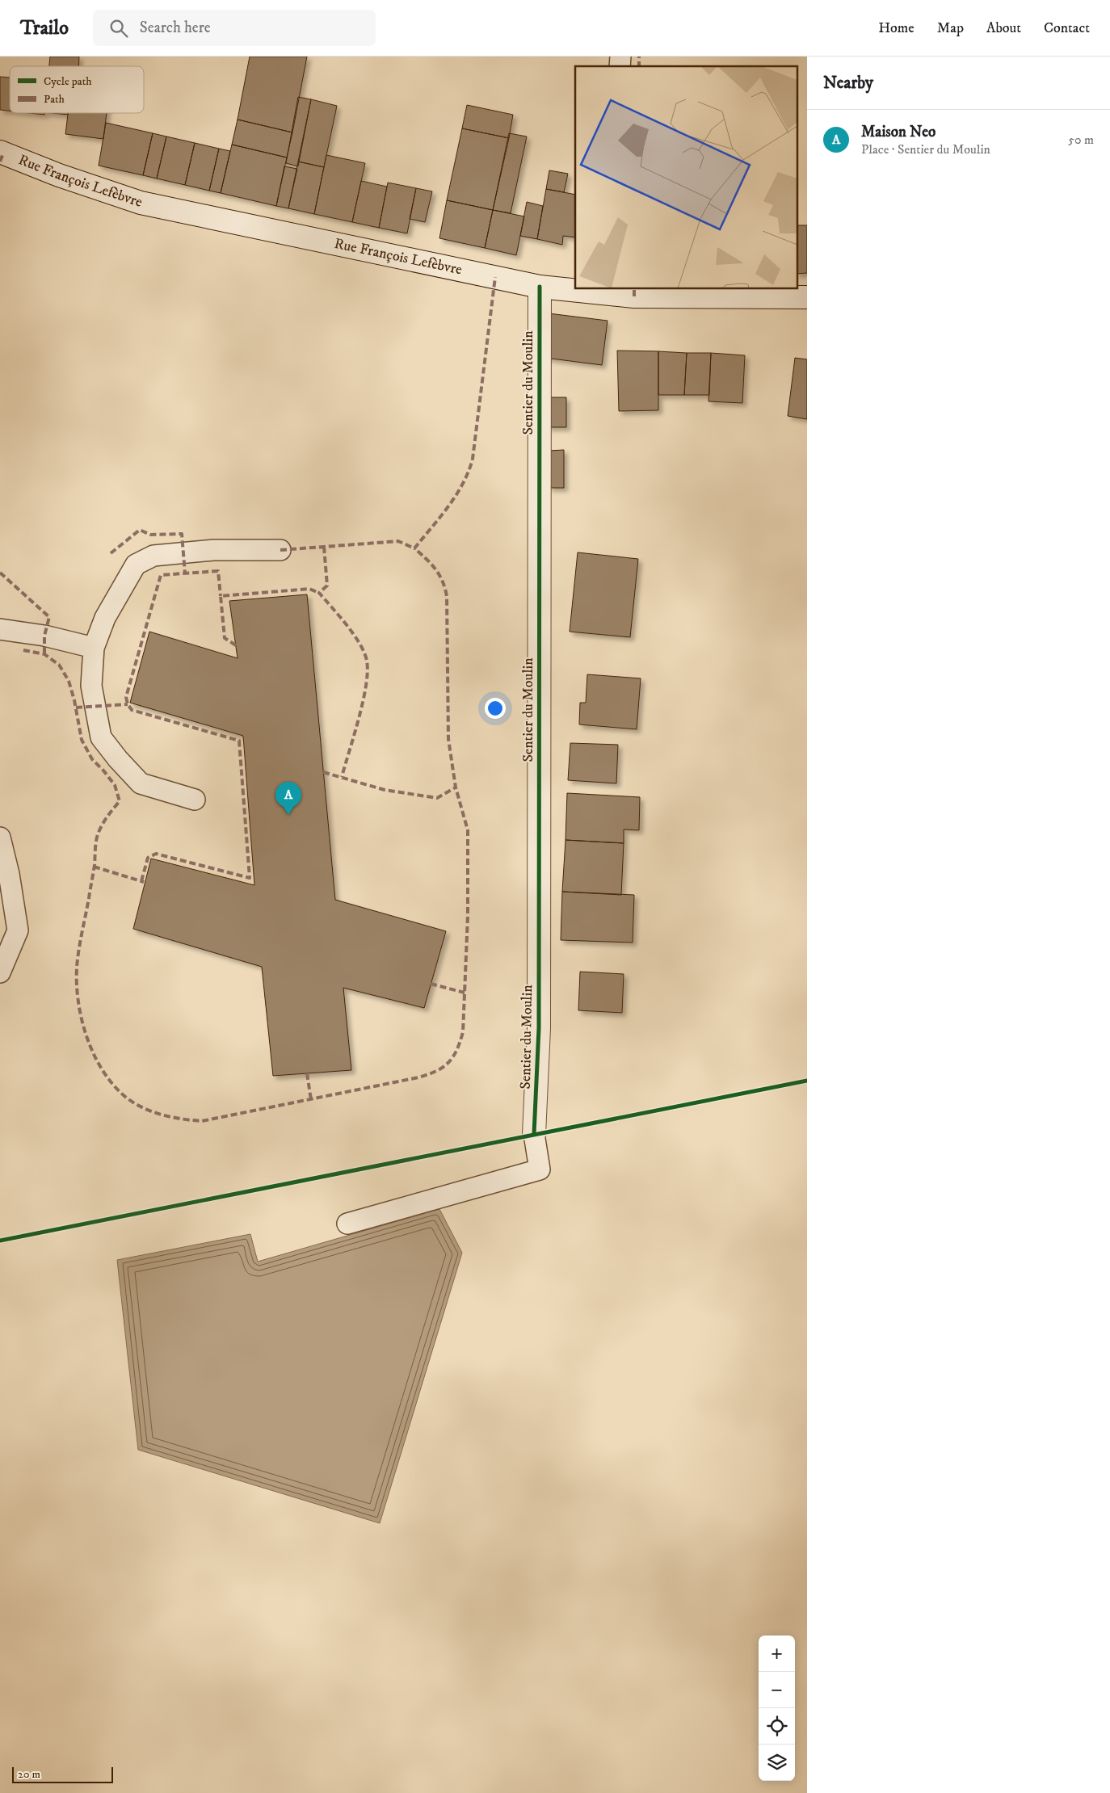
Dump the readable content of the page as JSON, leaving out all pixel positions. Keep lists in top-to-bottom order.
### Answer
{
  "streets": {
    "street": ["Rue François Lefèbvre", "Sentier du Moulin"]
  },
  "crossings": [
    ["Rue François Lefèbvre", "Sentier du Moulin"]
  ],
  "legend": ["Cycle path", "Path"],
  "scale_bar": "20 m",
  "page": {
    "header": "Trailo",
    "search": "Search here",
    "nav": [
      "Home",
      "Map",
      "About",
      "Contact"
    ],
    "heading": "Nearby",
    "list": [
      {
        "mark": "A",
        "name": "Maison Neo",
        "note": "Place · Sentier du Moulin",
        "value": "50 m"
      }
    ],
    "pins": "A",
    "map_buttons": ["+", "−"],
    "scale": "20 m"
  }
}
